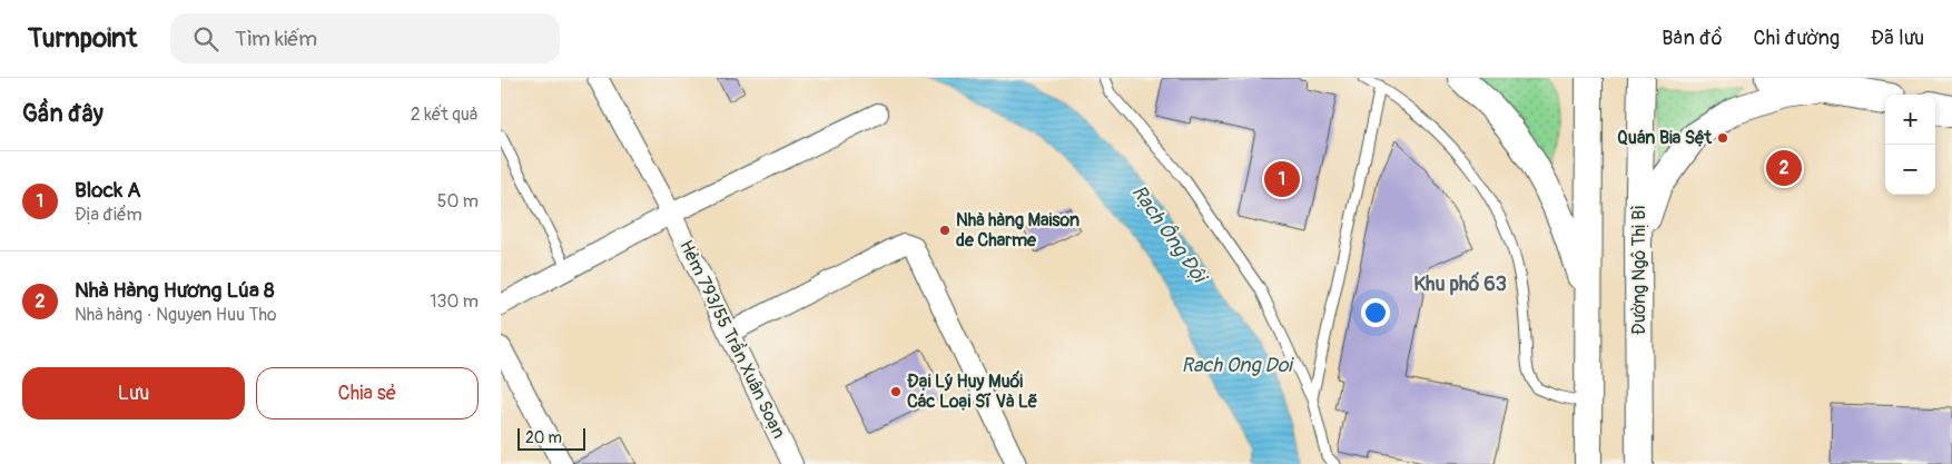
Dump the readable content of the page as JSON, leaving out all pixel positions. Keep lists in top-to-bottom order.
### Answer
{
  "streets": {
    "street": ["Đường Ngô Thị Bì", "Hẻm 793/55 Trần Xuân Soạn"]
  },
  "districts": ["Khu phố 63"],
  "water": ["Rạch Ông Đội", "Rach Ong Doi"],
  "places": ["Quán Bia Sệt", "Nhà hàng Maison de Charme", "Đại Lý Huy Muối Các Loại Sĩ Và Lẽ"],
  "scale_bar": "20 m",
  "page": {
    "header": "Turnpoint",
    "search": "Tìm kiếm",
    "nav": ["Bản đồ", "Chỉ đường", "Đã lưu"],
    "heading": ["Gần đây", "2 kết quả"],
    "map_buttons": ["+", "−"],
    "pins": ["2", "1"],
    "list": [
      {
        "mark": "1",
        "name": "Block A",
        "note": "Địa điểm",
        "value": "50 m"
      },
      {
        "mark": "2",
        "name": "Nhà Hàng Hương Lúa 8",
        "note": "Nhà hàng · Nguyen Huu Tho",
        "value": "130 m"
      }
    ],
    "buttons": ["Lưu", "Chia sẻ"],
    "scale": "20 m"
  }
}
